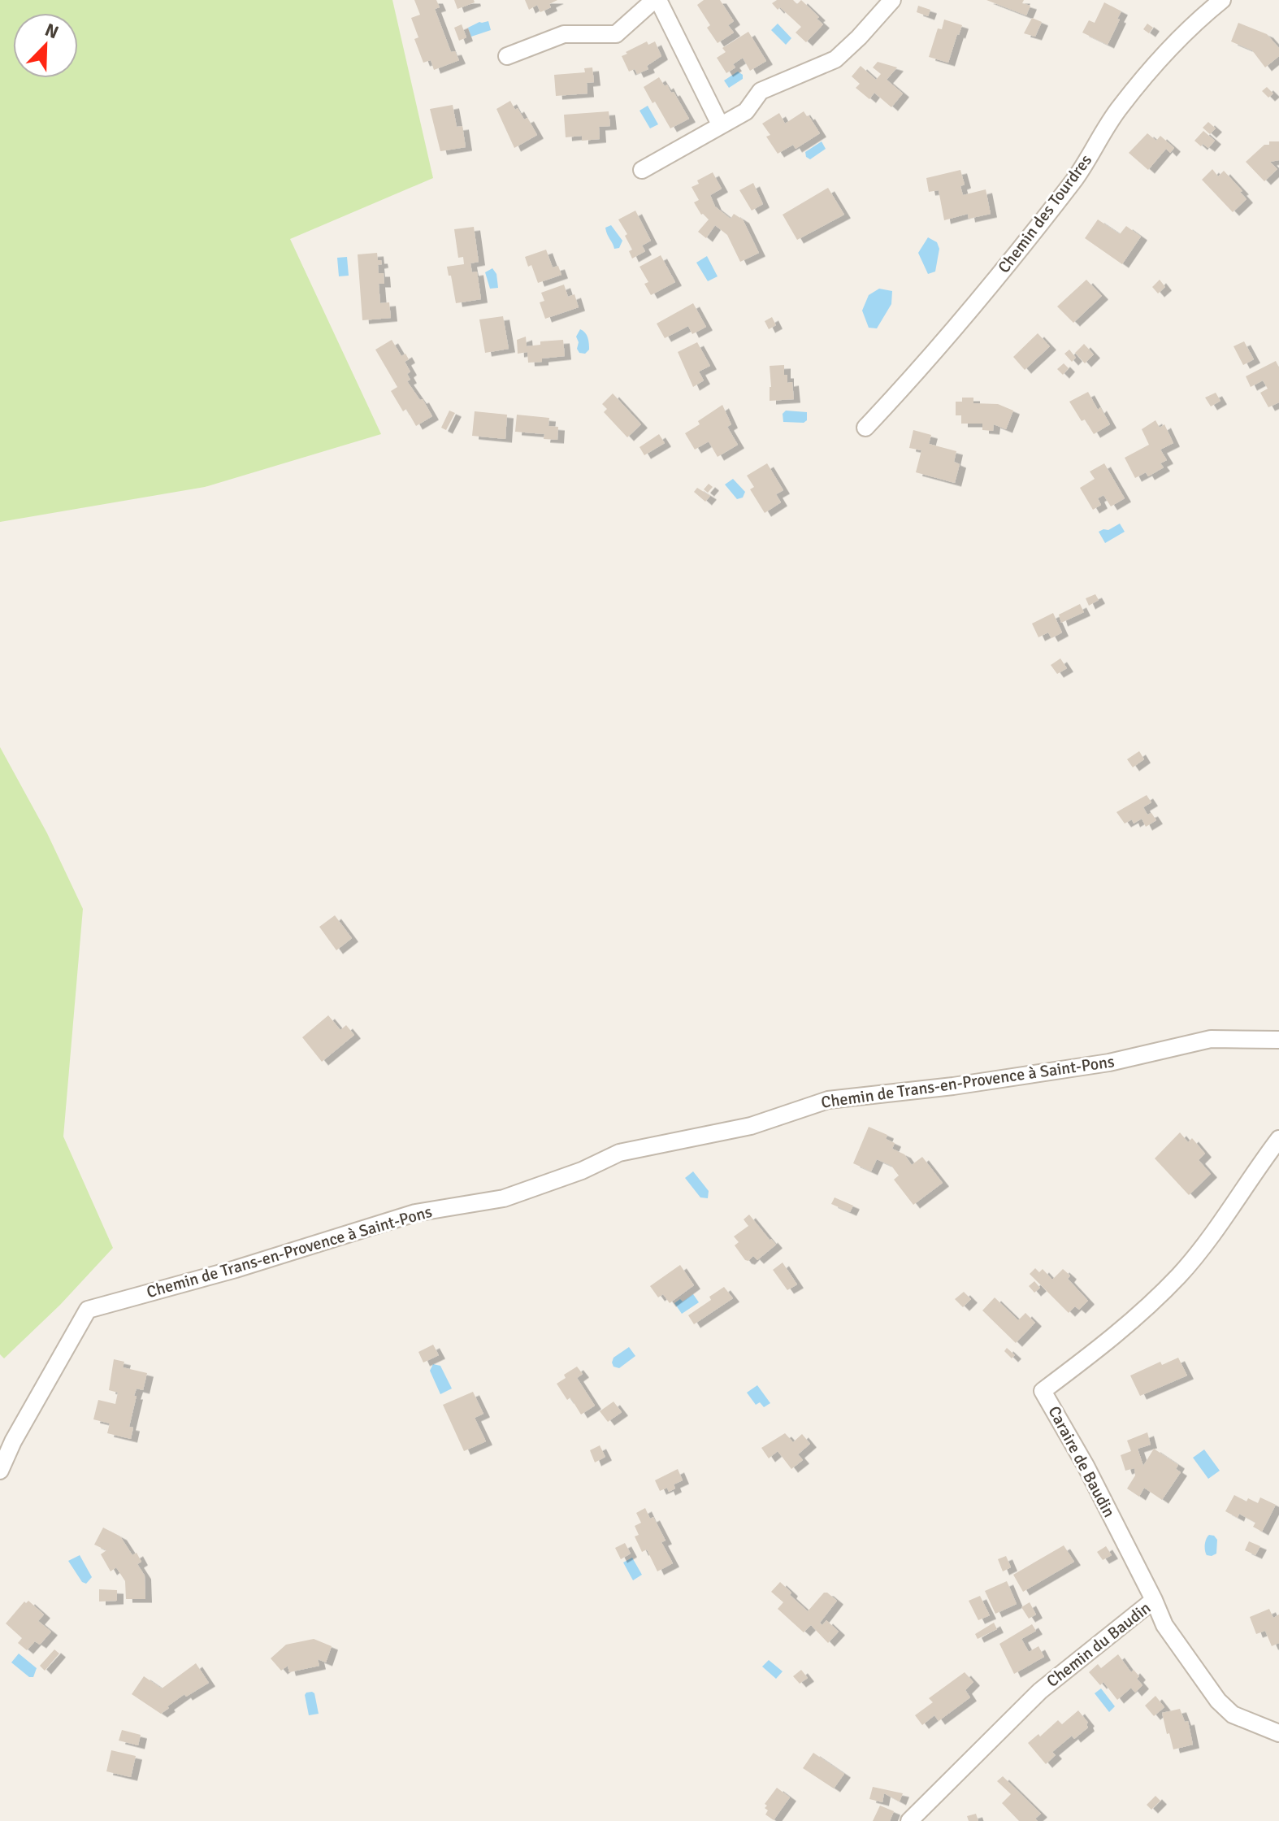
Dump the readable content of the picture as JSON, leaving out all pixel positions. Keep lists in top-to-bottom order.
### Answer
{
  "streets": {
    "street": [
      "Chemin des Tourdres",
      "Chemin de Trans-en-Provence à Saint-Pons",
      "Caraire de Baudin",
      "Chemin du Baudin"
    ]
  },
  "crossings": [
    ["Caraire de Baudin", "Chemin du Baudin"]
  ],
  "north": "top right"
}
